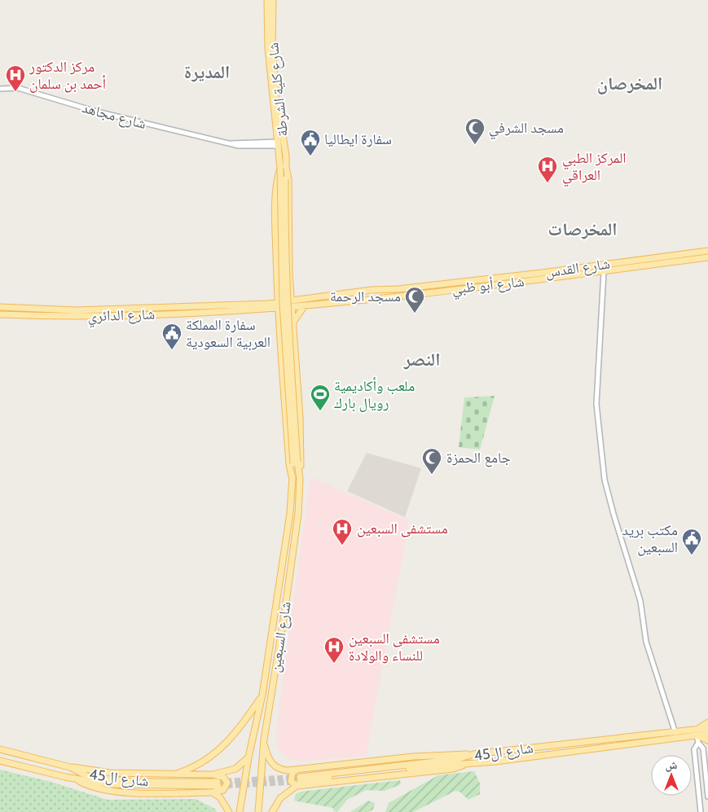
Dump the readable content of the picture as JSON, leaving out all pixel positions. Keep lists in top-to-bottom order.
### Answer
{
  "streets": {
    "main road": [
      "شارع كلية الشرطة",
      "شارع القدس",
      "شارع أبو ظبي",
      "شارع الدائري",
      "شارع السبعين",
      "شارع ال45"
    ],
    "street": ["شارع مجاهد"]
  },
  "crossings": [
    ["شارع كلية الشرطة", "شارع مجاهد"],
    ["شارع كلية الشرطة", "شارع السبعين"],
    ["شارع القدس", "شارع أبو ظبي"],
    ["شارع أبو ظبي", "شارع الدائري"]
  ],
  "districts": [
    "المديرة",
    "المخرصان",
    "المخرصات",
    "النصر"
  ],
  "places": {
    "hospital": [
      "مركز الدكتور أحمد بن سلمان",
      "المركز الطبي العراقي",
      "مستشفى السبعين",
      "مستشفى السبعين للنساء والولادة"
    ],
    "mosque": ["مسجد الشرفي", "مسجد الرحمة", "جامع الحمزة"],
    "public building": ["سفارة ايطاليا", "سفارة المملكة العربية السعودية", "مكتب بريد السبعين"],
    "sports": ["ملعب وأكاديمية رويال بارك"]
  },
  "north": "top"
}
